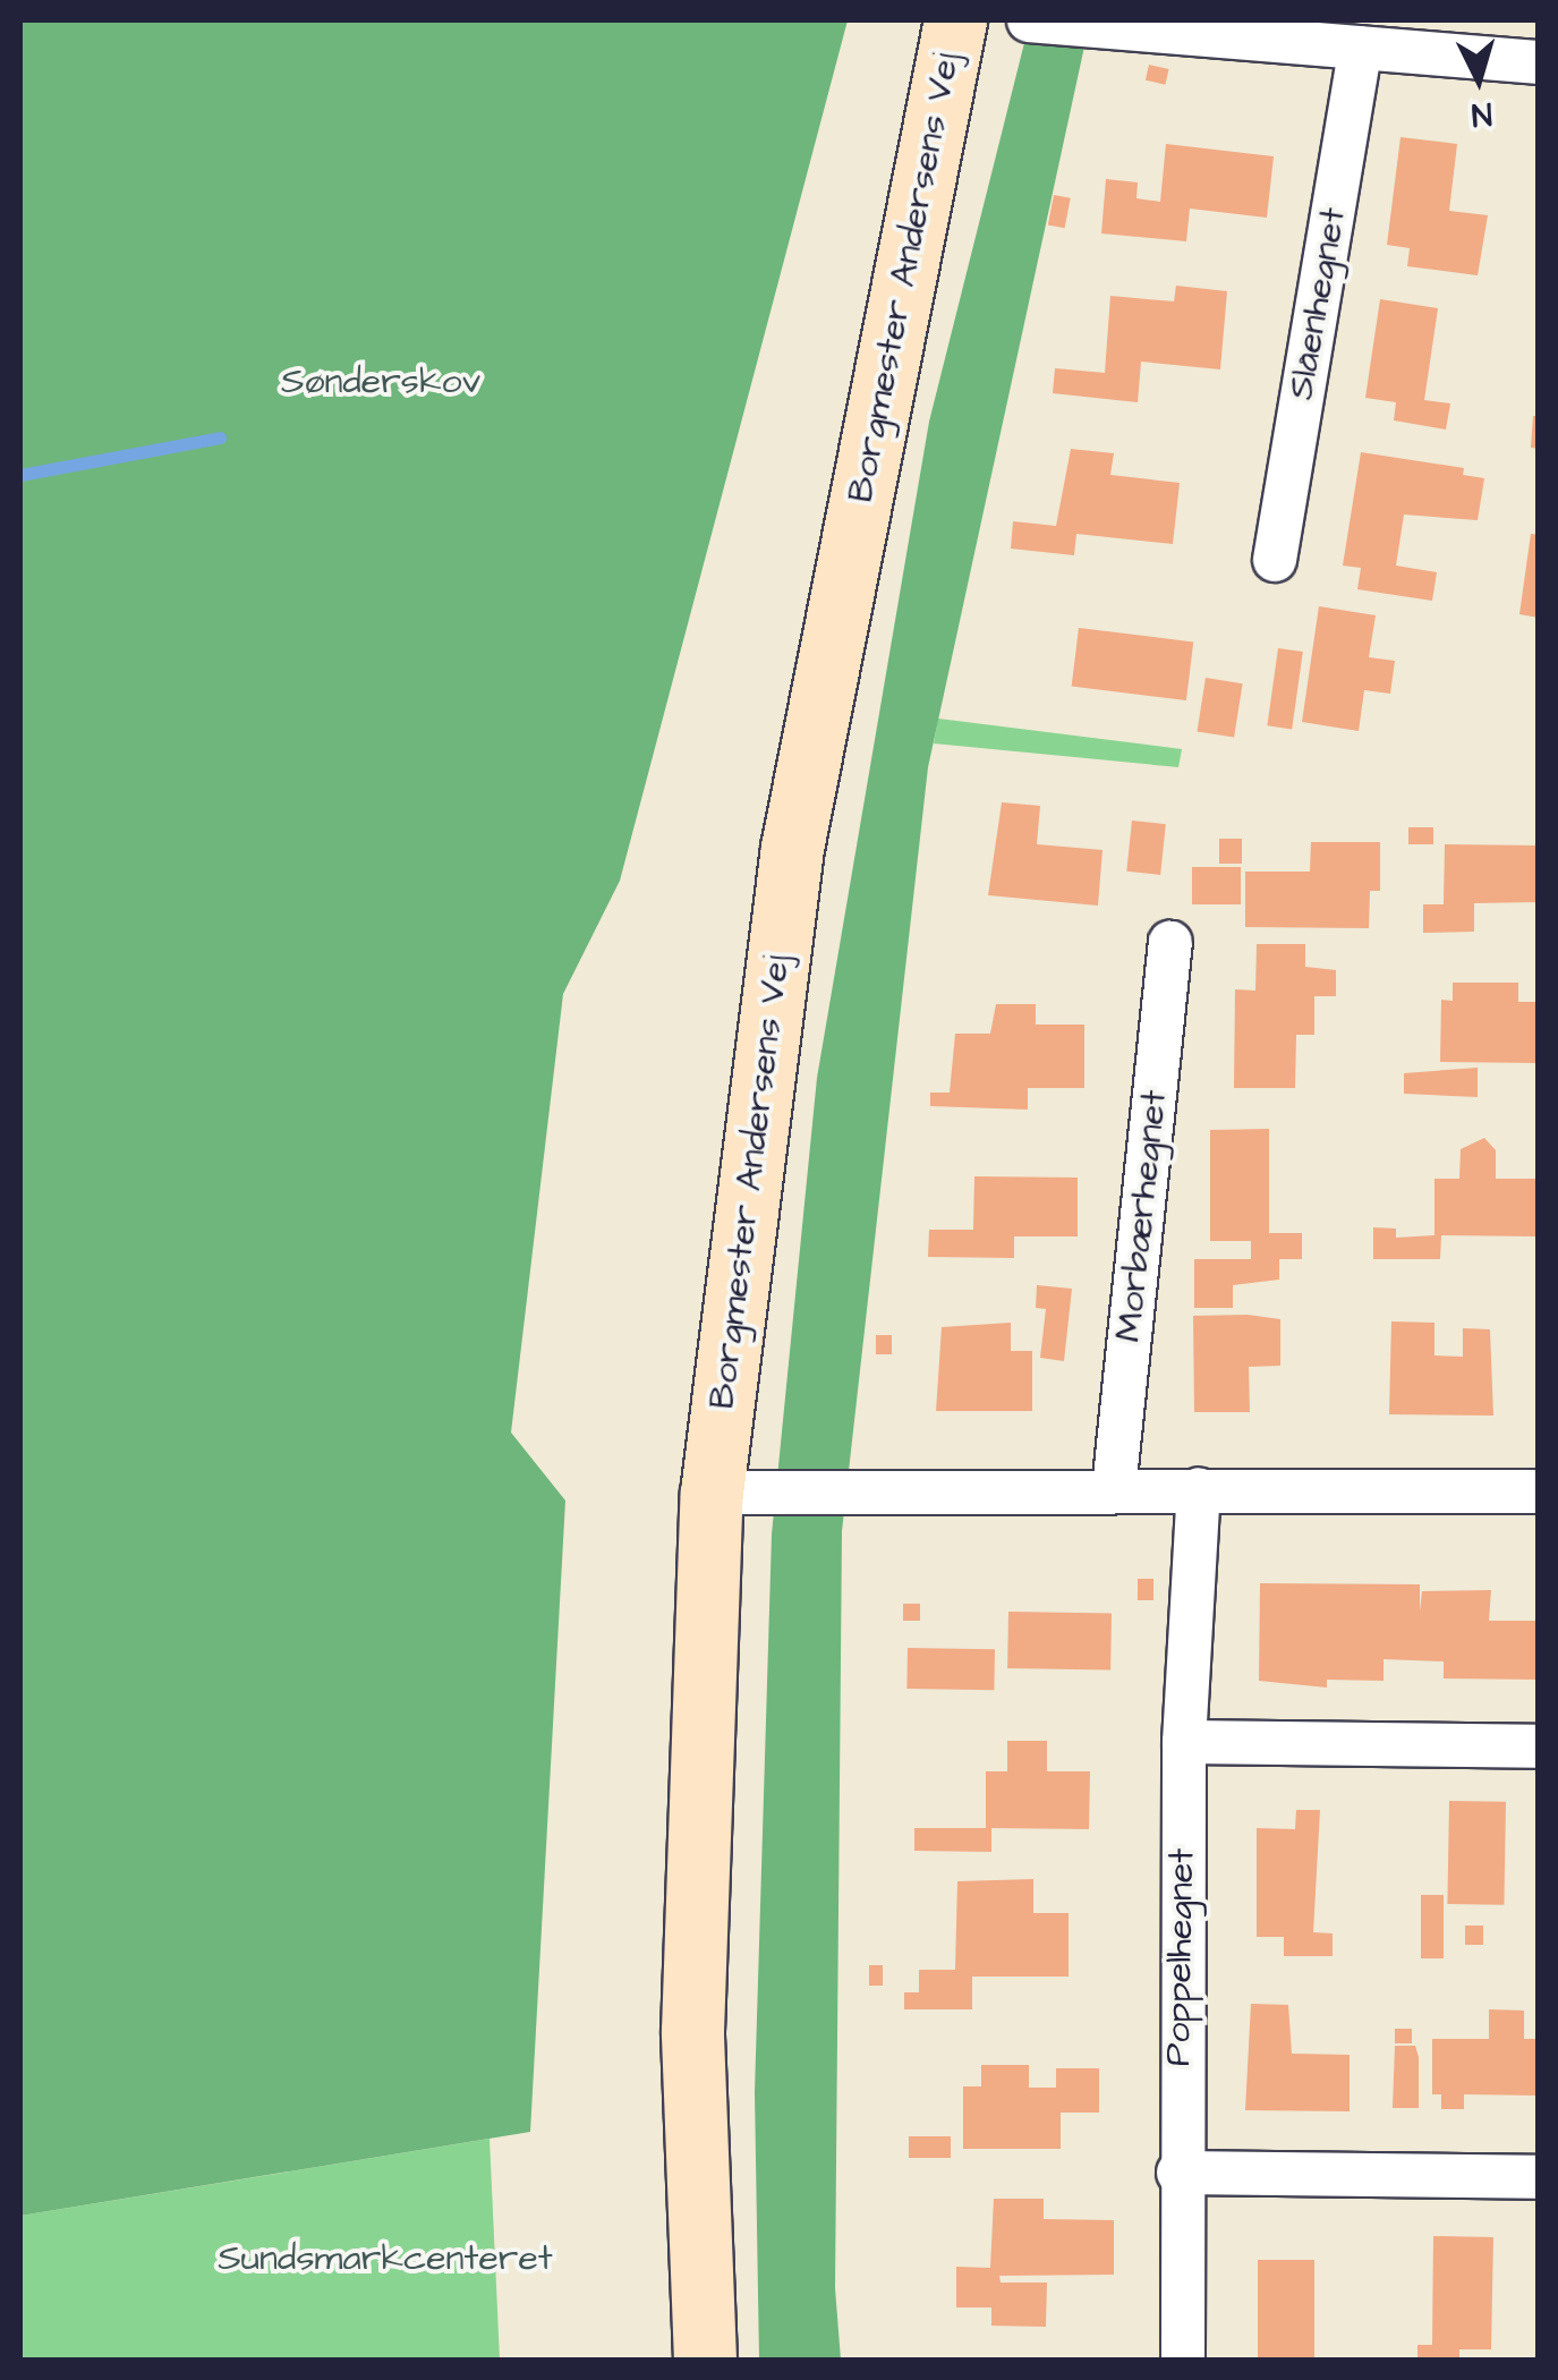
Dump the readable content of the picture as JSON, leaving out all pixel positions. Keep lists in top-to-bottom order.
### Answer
{
  "streets": {
    "street": [
      "Borgmester Andersens Vej",
      "Slåenhegnet",
      "Morbærhegnet",
      "Poppelhegnet"
    ]
  },
  "parks": ["Sønderskov", "Sundsmarkcenteret"],
  "north": "bottom"
}
